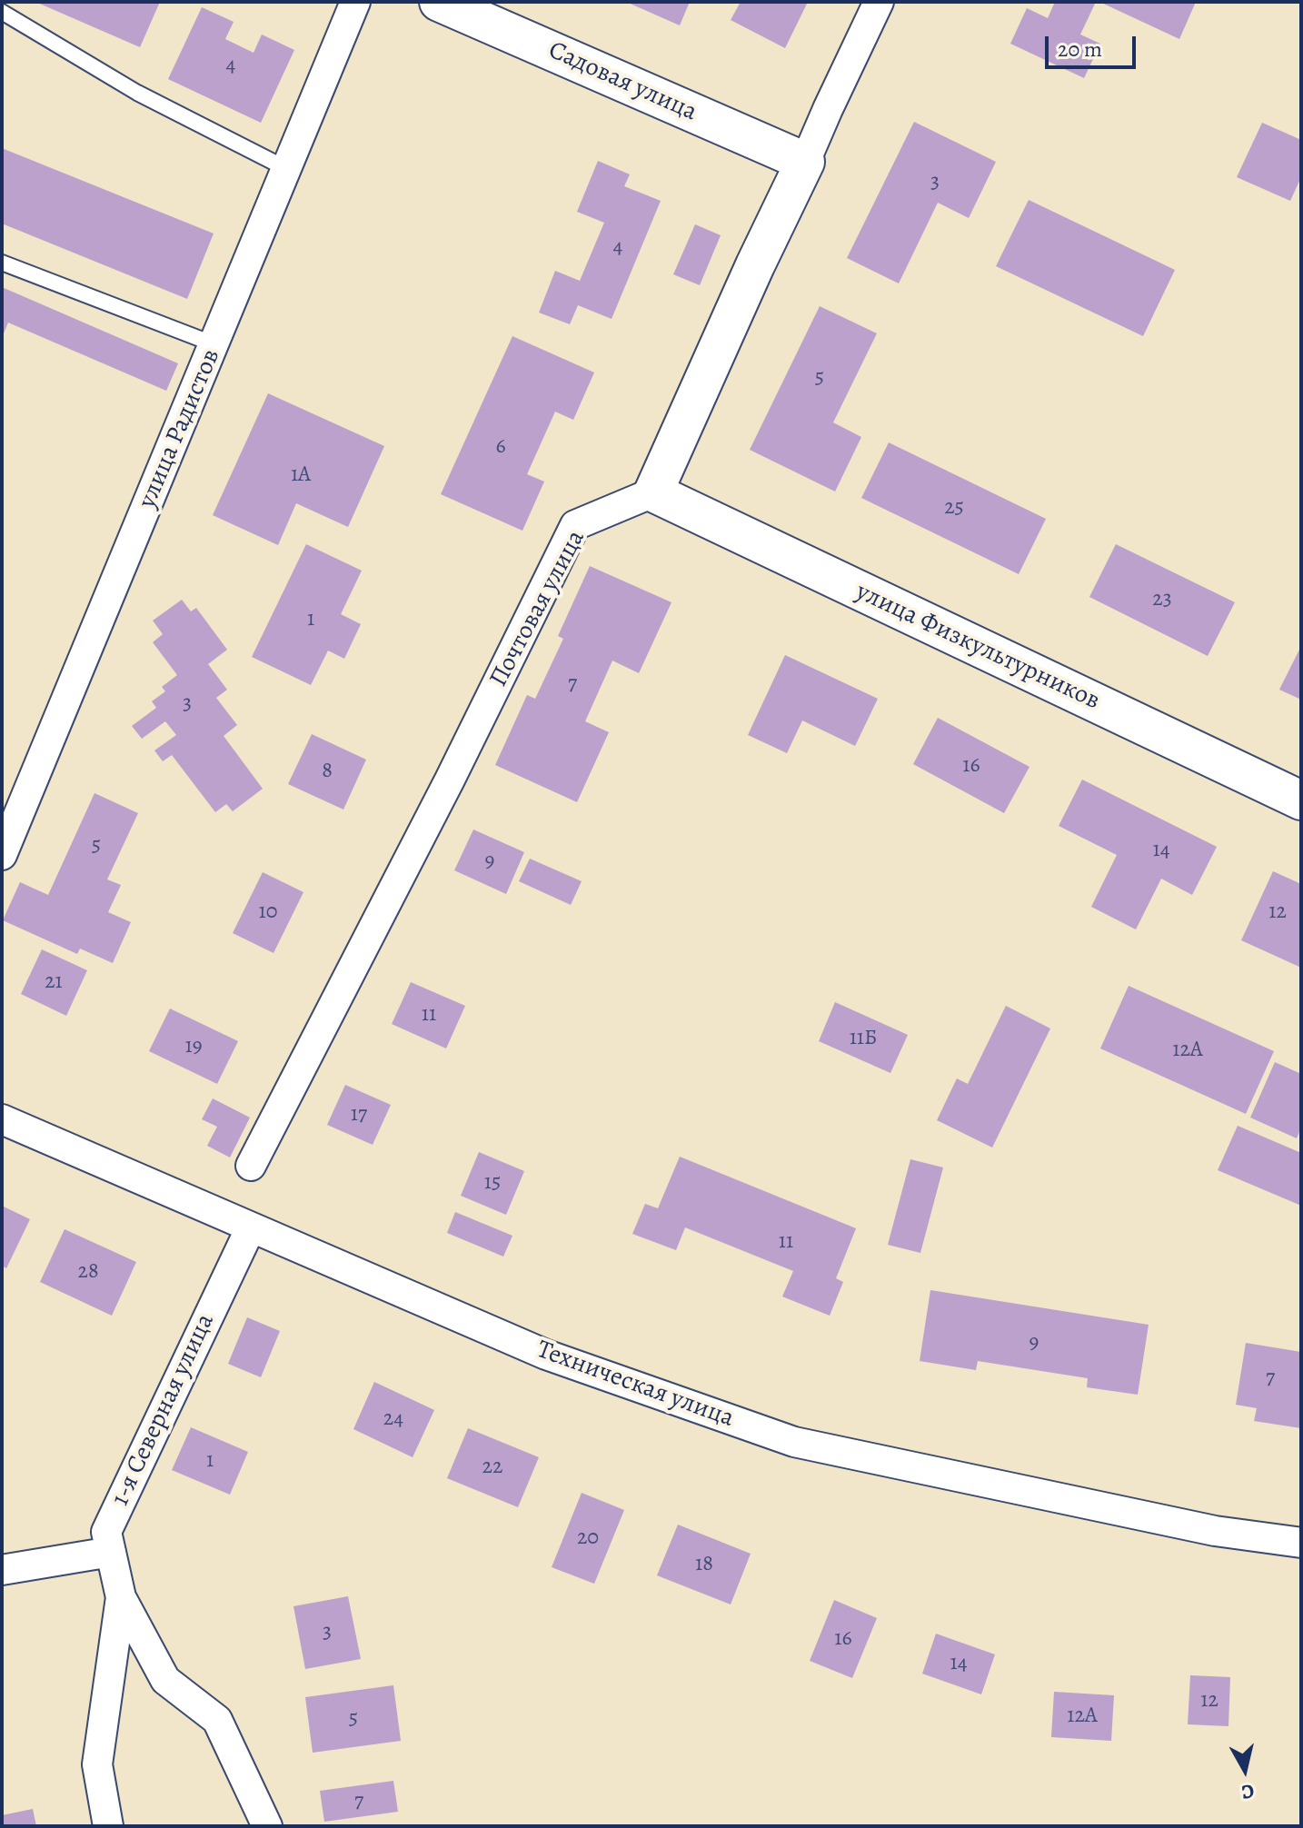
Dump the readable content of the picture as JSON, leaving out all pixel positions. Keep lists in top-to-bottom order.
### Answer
{
  "streets": {
    "street": [
      "Садовая улица",
      "улица Радистов",
      "Почтовая улица",
      "улица Физкультурников",
      "Техническая улица",
      "1-я Северная улица"
    ]
  },
  "crossings": [
    ["Почтовая улица", "улица Физкультурников"],
    ["Техническая улица", "1-я Северная улица"]
  ],
  "house_numbers": [
    "4",
    "3",
    "4",
    "5",
    "6",
    "1А",
    "25",
    "23",
    "1",
    "7",
    "3",
    "16",
    "8",
    "5",
    "14",
    "9",
    "10",
    "12",
    "21",
    "11",
    "11Б",
    "19",
    "12А",
    "17",
    "15",
    "11",
    "28",
    "9",
    "7",
    "24",
    "1",
    "22",
    "20",
    "18",
    "3",
    "16",
    "14",
    "12",
    "12А",
    "5",
    "7"
  ],
  "scale_bar": "20 m",
  "north": "bottom"
}
